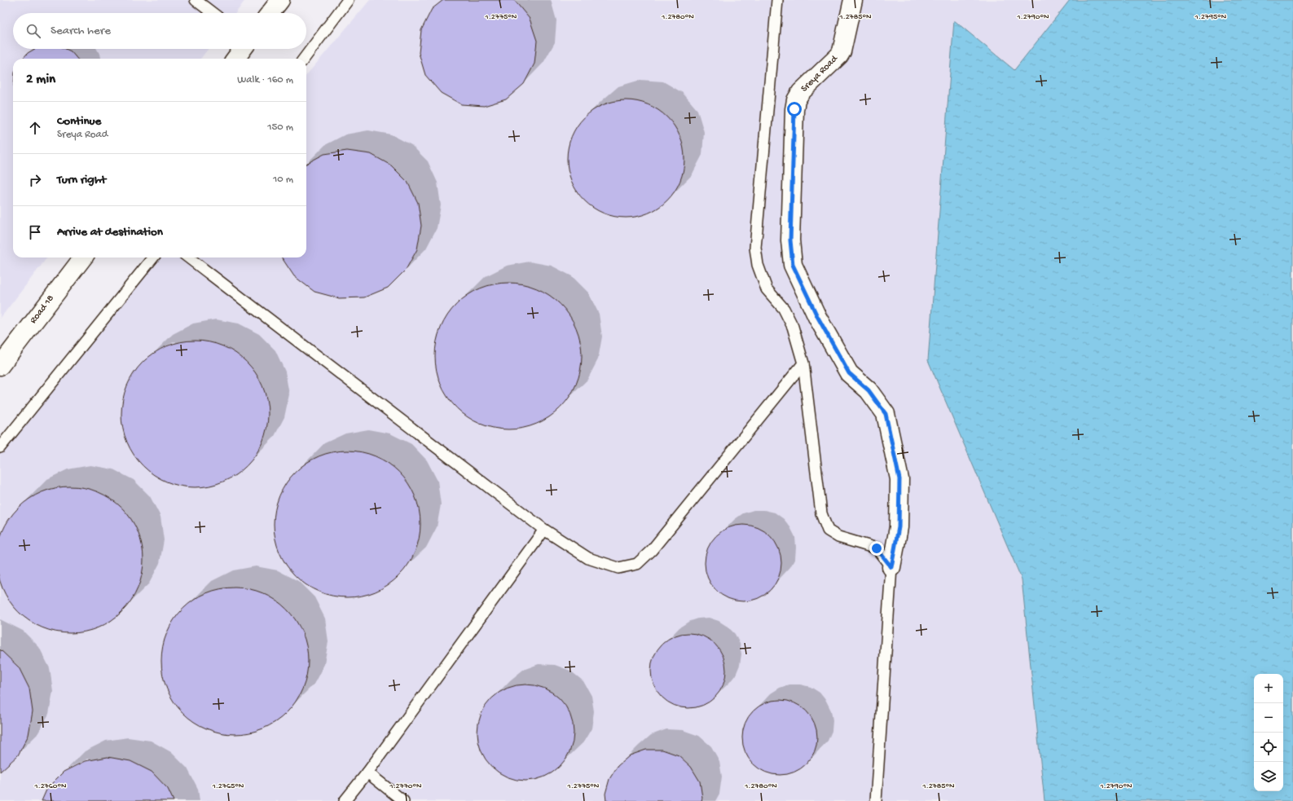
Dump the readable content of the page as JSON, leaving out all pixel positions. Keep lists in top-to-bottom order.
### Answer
{
  "streets": {
    "street": ["Sreya Road", "Road 18"]
  },
  "page": {
    "search": "Search here",
    "heading": ["2 min", "Walk · 160 m"],
    "list": [
      ["Continue", "Sreya Road", "150 m"],
      ["Turn right", "10 m"],
      "Arrive at destination"
    ],
    "map_buttons": ["+", "−"]
  },
  "coordinates": [
    "1.2775°N",
    "1.2780°N",
    "1.2785°N",
    "1.2790°N",
    "1.2795°N",
    "1.2760°N",
    "1.2765°N",
    "1.2770°N"
  ]
}
